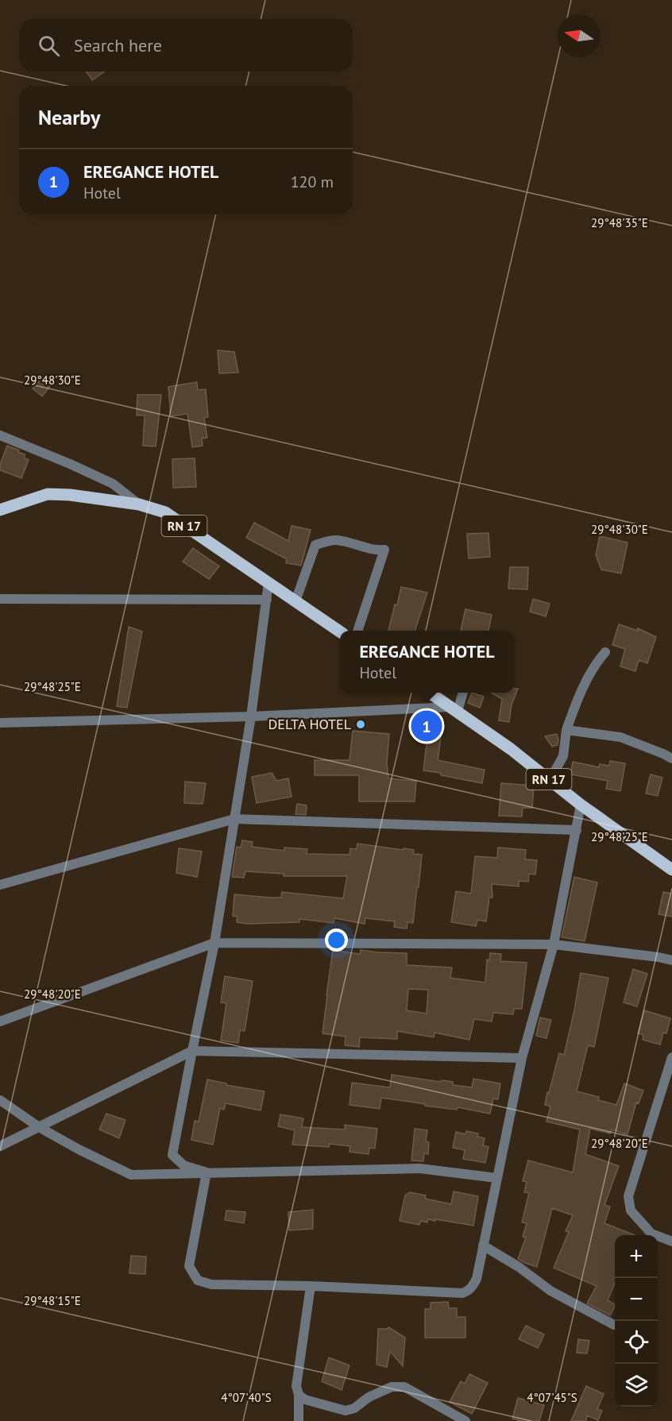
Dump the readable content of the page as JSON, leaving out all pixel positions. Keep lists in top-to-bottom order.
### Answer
{
  "streets": {
    "main road": ["RN 17"]
  },
  "places": ["DELTA HOTEL"],
  "north": "left",
  "page": {
    "search": "Search here",
    "heading": "Nearby",
    "list": [
      {
        "mark": "1",
        "name": "EREGANCE HOTEL",
        "note": "Hotel",
        "value": "120 m"
      }
    ],
    "popup": ["EREGANCE HOTEL", "Hotel"],
    "pins": "1",
    "map_buttons": ["+", "−"]
  },
  "coordinates": [
    "29°48'35\"E",
    "29°48'30\"E",
    "29°48'25\"E",
    "29°48'20\"E",
    "29°48'15\"E",
    "4°07'40\"S",
    "4°07'45\"S"
  ]
}
